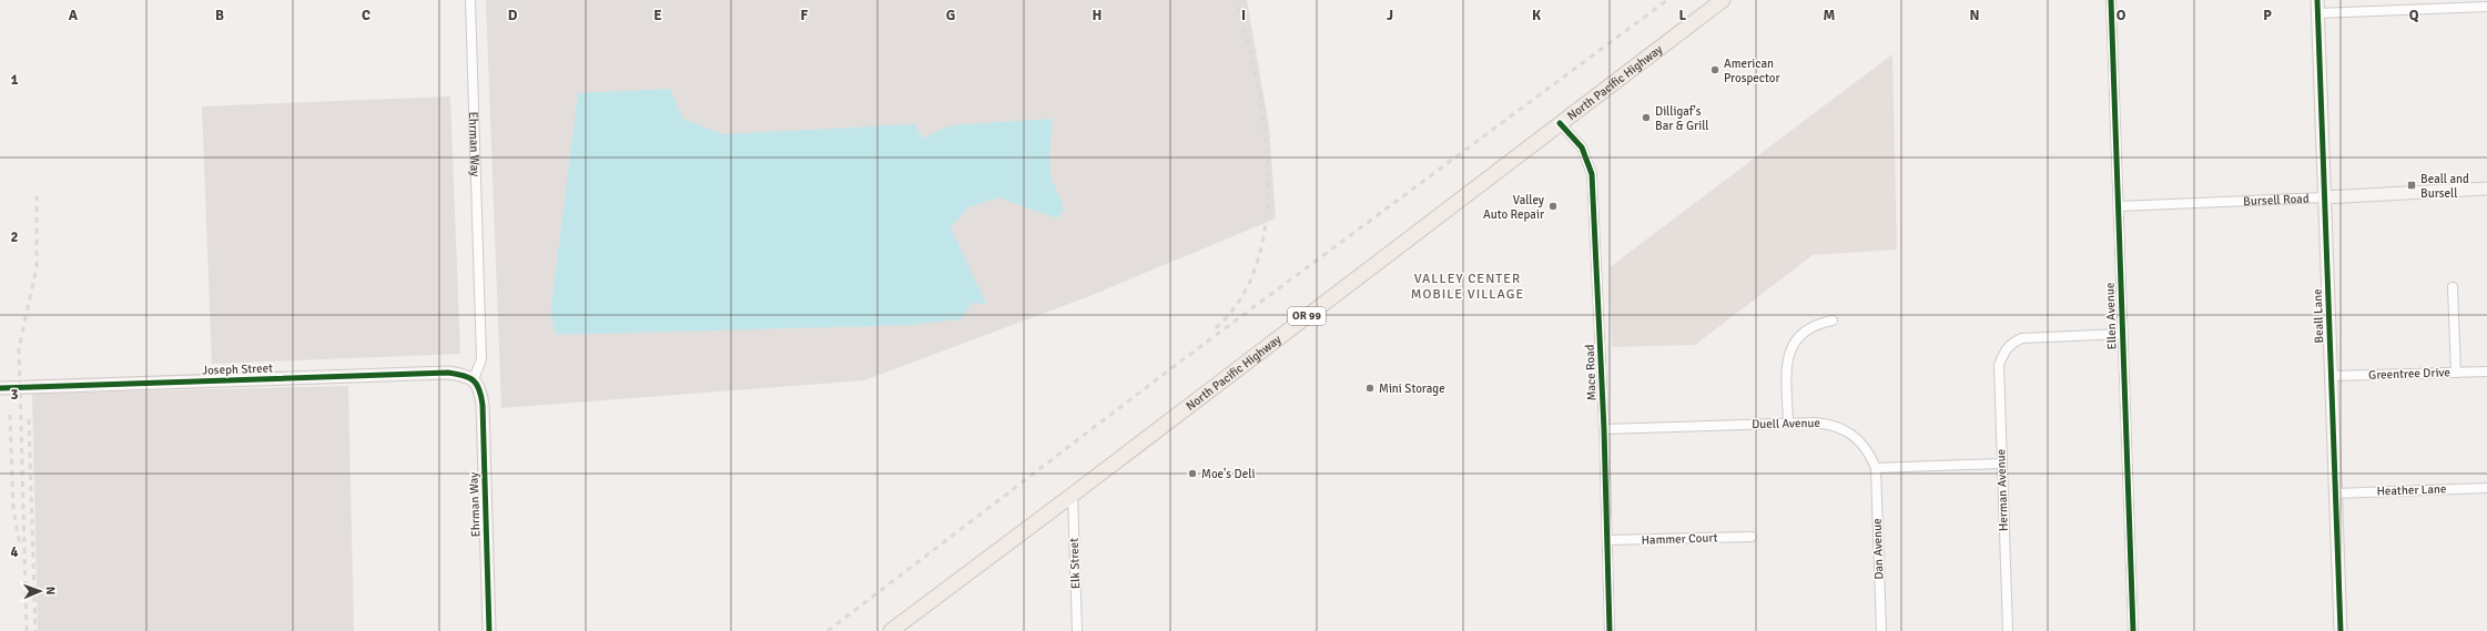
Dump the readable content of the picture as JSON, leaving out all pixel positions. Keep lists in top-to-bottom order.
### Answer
{
  "streets": {
    "main road": ["North Pacific Highway", "OR 99"],
    "street": [
      "Ehrman Way",
      "Bursell Road",
      "Ellen Avenue",
      "Beall Lane",
      "Joseph Street",
      "Mace Road",
      "Greentree Drive",
      "Duell Avenue",
      "Herman Avenue",
      "Heather Lane",
      "Hammer Court",
      "Dan Avenue",
      "Elk Street"
    ]
  },
  "crossings": [
    ["North Pacific Highway", "Mace Road"],
    ["North Pacific Highway", "Elk Street"],
    ["Ehrman Way", "Joseph Street"],
    ["Bursell Road", "Ellen Avenue"],
    ["Bursell Road", "Beall Lane"],
    ["Ellen Avenue", "Herman Avenue"],
    ["Beall Lane", "Greentree Drive"],
    ["Beall Lane", "Heather Lane"],
    ["Mace Road", "Duell Avenue"],
    ["Mace Road", "Hammer Court"],
    ["Duell Avenue", "Dan Avenue"]
  ],
  "districts": ["VALLEY CENTER MOBILE VILLAGE"],
  "places": {
    "other": [
      "American Prospector",
      "Dilligaf's Bar & Grill",
      "Valley Auto Repair",
      "Mini Storage",
      "Moe's Deli"
    ],
    "transit": ["Beall and Bursell"]
  },
  "north": "right",
  "grid": {
    "columns": [
      "A",
      "B",
      "C",
      "D",
      "E",
      "F",
      "G",
      "H",
      "I",
      "J",
      "K",
      "L",
      "M",
      "N",
      "O",
      "P",
      "Q"
    ],
    "rows": [
      "1",
      "2",
      "3",
      "4"
    ]
  }
}
